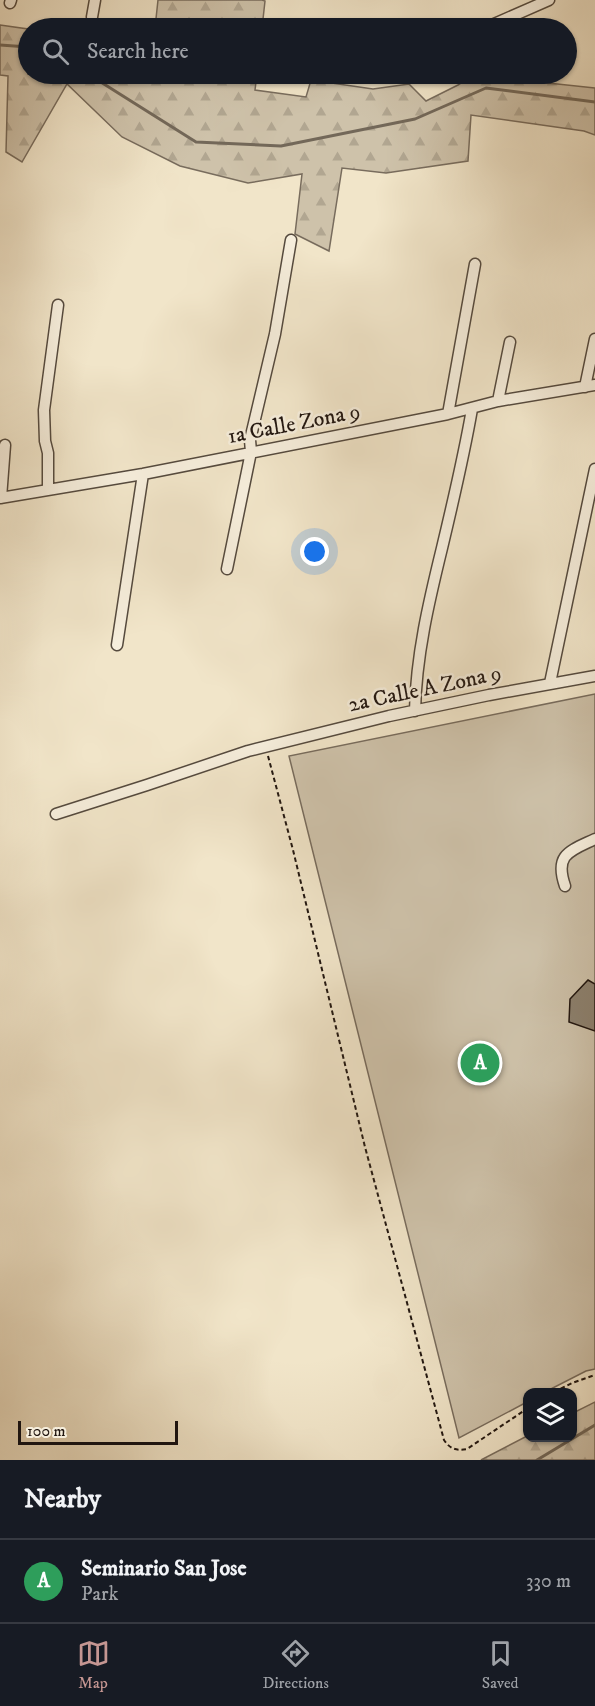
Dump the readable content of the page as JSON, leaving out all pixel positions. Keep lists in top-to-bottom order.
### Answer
{
  "streets": {
    "street": ["1a Calle Zona 9", "2a Calle A Zona 9"]
  },
  "scale_bar": "100 m",
  "page": {
    "search": "Search here",
    "pins": "A",
    "scale": "100 m",
    "heading": "Nearby",
    "list": [
      {
        "mark": "A",
        "name": "Seminario San Jose",
        "note": "Park",
        "value": "330 m"
      }
    ],
    "nav": ["Map", "Directions", "Saved"]
  }
}
